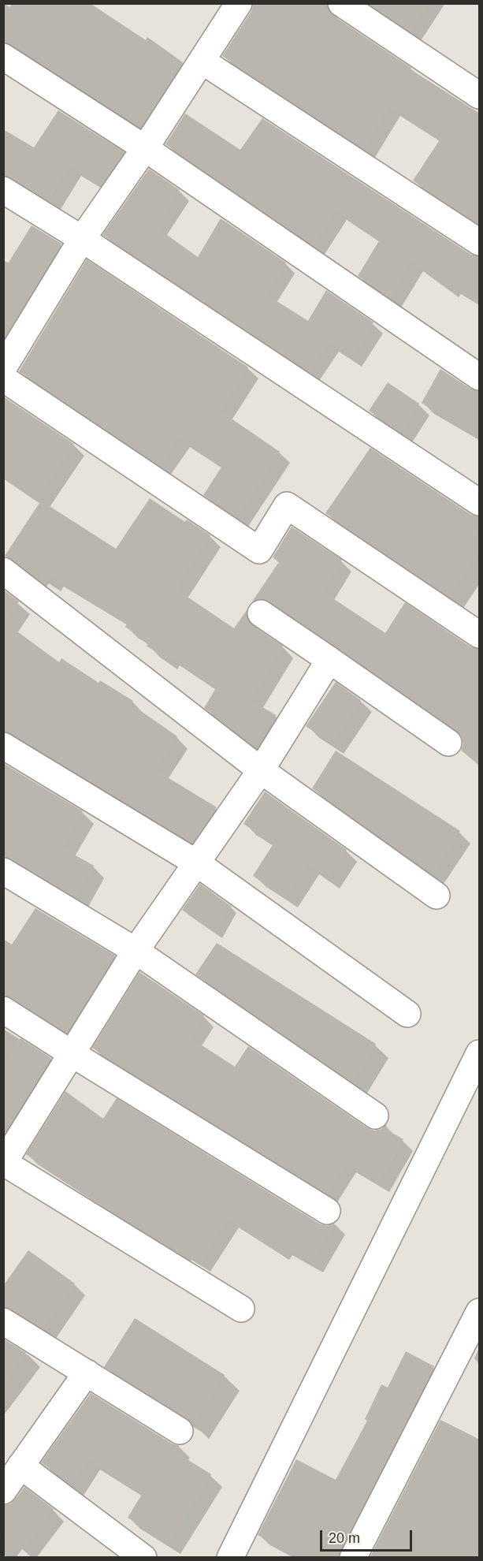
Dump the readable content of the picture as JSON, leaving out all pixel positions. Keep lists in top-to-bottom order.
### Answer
{
  "scale_bar": "20 m"
}
